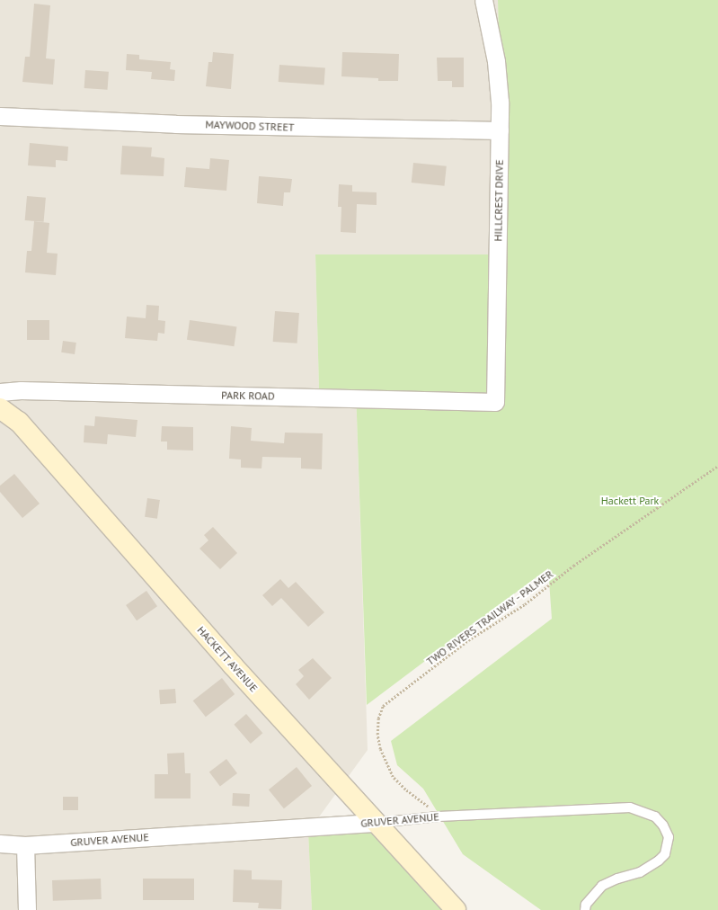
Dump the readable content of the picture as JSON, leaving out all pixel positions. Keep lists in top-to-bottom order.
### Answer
{
  "streets": {
    "main road": ["HACKETT AVENUE"],
    "street": [
      "MAYWOOD STREET",
      "HILLCREST DRIVE",
      "PARK ROAD",
      "GRUVER AVENUE"
    ],
    "path": ["TWO RIVERS TRAILWAY - PALMER"]
  },
  "crossings": [
    ["MAYWOOD STREET", "HILLCREST DRIVE"],
    ["HILLCREST DRIVE", "PARK ROAD"],
    ["TWO RIVERS TRAILWAY - PALMER", "GRUVER AVENUE"],
    ["HACKETT AVENUE", "GRUVER AVENUE"]
  ],
  "parks": ["Hackett Park"]
}
